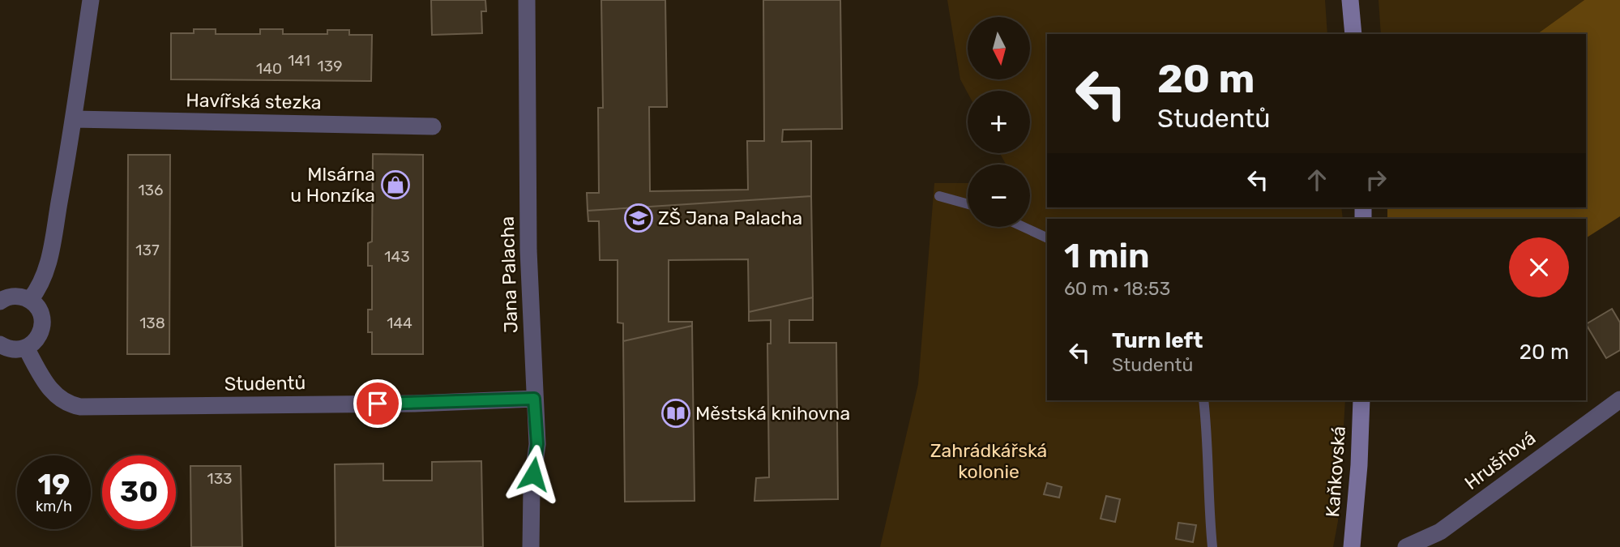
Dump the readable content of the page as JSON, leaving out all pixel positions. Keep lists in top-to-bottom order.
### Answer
{
  "streets": {
    "street": [
      "Havířská stezka",
      "Jana Palacha",
      "Studentů",
      "Hrušňová",
      "Kaňkovská"
    ]
  },
  "crossings": [
    ["Jana Palacha", "Studentů"]
  ],
  "parks": ["Zahrádkářská kolonie"],
  "places": {
    "shop": ["Mlsárna u Honzíka"],
    "school or university": ["ZŠ Jana Palacha"],
    "library": ["Městská knihovna"]
  },
  "house_numbers": [
    "141",
    "139",
    "140",
    "136",
    "137",
    "143",
    "138",
    "144",
    "133"
  ],
  "north": "bottom",
  "page": {
    "map_buttons": ["+", "−"],
    "turn": ["20 m", "Studentů"],
    "heading": ["1 min", "60 m · 18:53"],
    "list": [
      {
        "name": "Turn left",
        "note": "Studentů",
        "value": "20 m"
      }
    ],
    "speed": "19 km/h",
    "limit": "30"
  }
}
